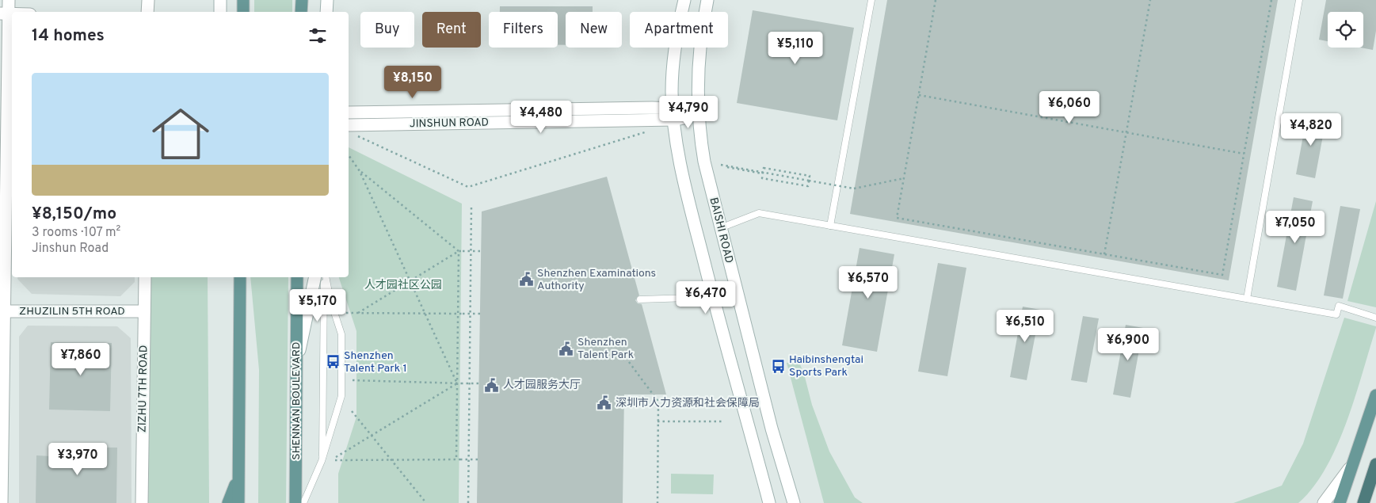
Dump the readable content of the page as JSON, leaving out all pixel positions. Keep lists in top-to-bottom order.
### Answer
{
  "streets": {
    "main road": ["SHENNAN BOULEVARD"],
    "street": [
      "JINSHUN ROAD",
      "BAISHI ROAD",
      "ZHUZILIN 5TH ROAD",
      "ZIZHU 7TH ROAD"
    ]
  },
  "crossings": [
    ["JINSHUN ROAD", "BAISHI ROAD"],
    ["ZHUZILIN 5TH ROAD", "ZIZHU 7TH ROAD"]
  ],
  "parks": ["人才园社区公园"],
  "places": {
    "public building": [
      "Shenzhen Examinations Authority",
      "Shenzhen Talent Park",
      "人才园服务大厅",
      "深圳市人力资源和社会保障局"
    ],
    "bus stop": ["Shenzhen Talent Park 1", "Haibinshengtai Sports Park"]
  },
  "page": {
    "chip": [
      "Buy",
      "Rent",
      "Filters",
      "New",
      "Apartment"
    ],
    "heading": "14 homes",
    "price": [
      "¥5,110",
      "¥8,150",
      "¥6,060",
      "¥4,790",
      "¥4,480",
      "¥4,820",
      "¥7,050",
      "¥6,570",
      "¥6,470",
      "¥5,170",
      "¥6,510",
      "¥6,900",
      "¥7,860",
      "¥3,970"
    ],
    "list": [
      {
        "name": "¥8,150/mo",
        "note": "3 rooms · 107 m² · Jinshun Road"
      }
    ]
  }
}
